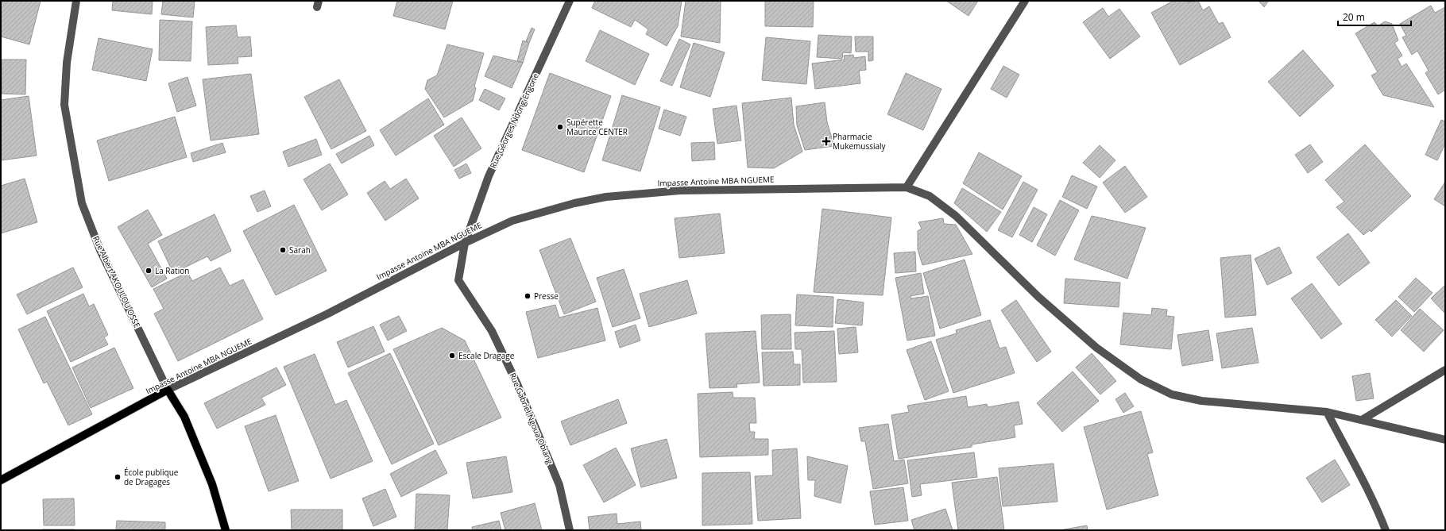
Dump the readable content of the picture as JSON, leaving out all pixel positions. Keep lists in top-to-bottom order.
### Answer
{
  "streets": {
    "main road": ["Impasse Antoine MBA NGUEME"],
    "street": ["Rue Géorges Ndong Engone", "Rue Albert AKOULOU OSSE", "Rue Gabriel Ngoua Obiang"]
  },
  "crossings": [
    ["Rue Géorges Ndong Engone", "Impasse Antoine MBA NGUEME"],
    ["Rue Géorges Ndong Engone", "Rue Gabriel Ngoua Obiang"],
    ["Impasse Antoine MBA NGUEME", "Rue Albert AKOULOU OSSE"],
    ["Impasse Antoine MBA NGUEME", "Rue Gabriel Ngoua Obiang"]
  ],
  "places": {
    "other": [
      "Supérette Maurice CENTER",
      "Sarah",
      "La Ration",
      "Presse",
      "Escale Dragage",
      "École publique de Dragages"
    ],
    "health": ["Pharmacie Mukemussialy"]
  },
  "scale_bar": "20 m"
}
